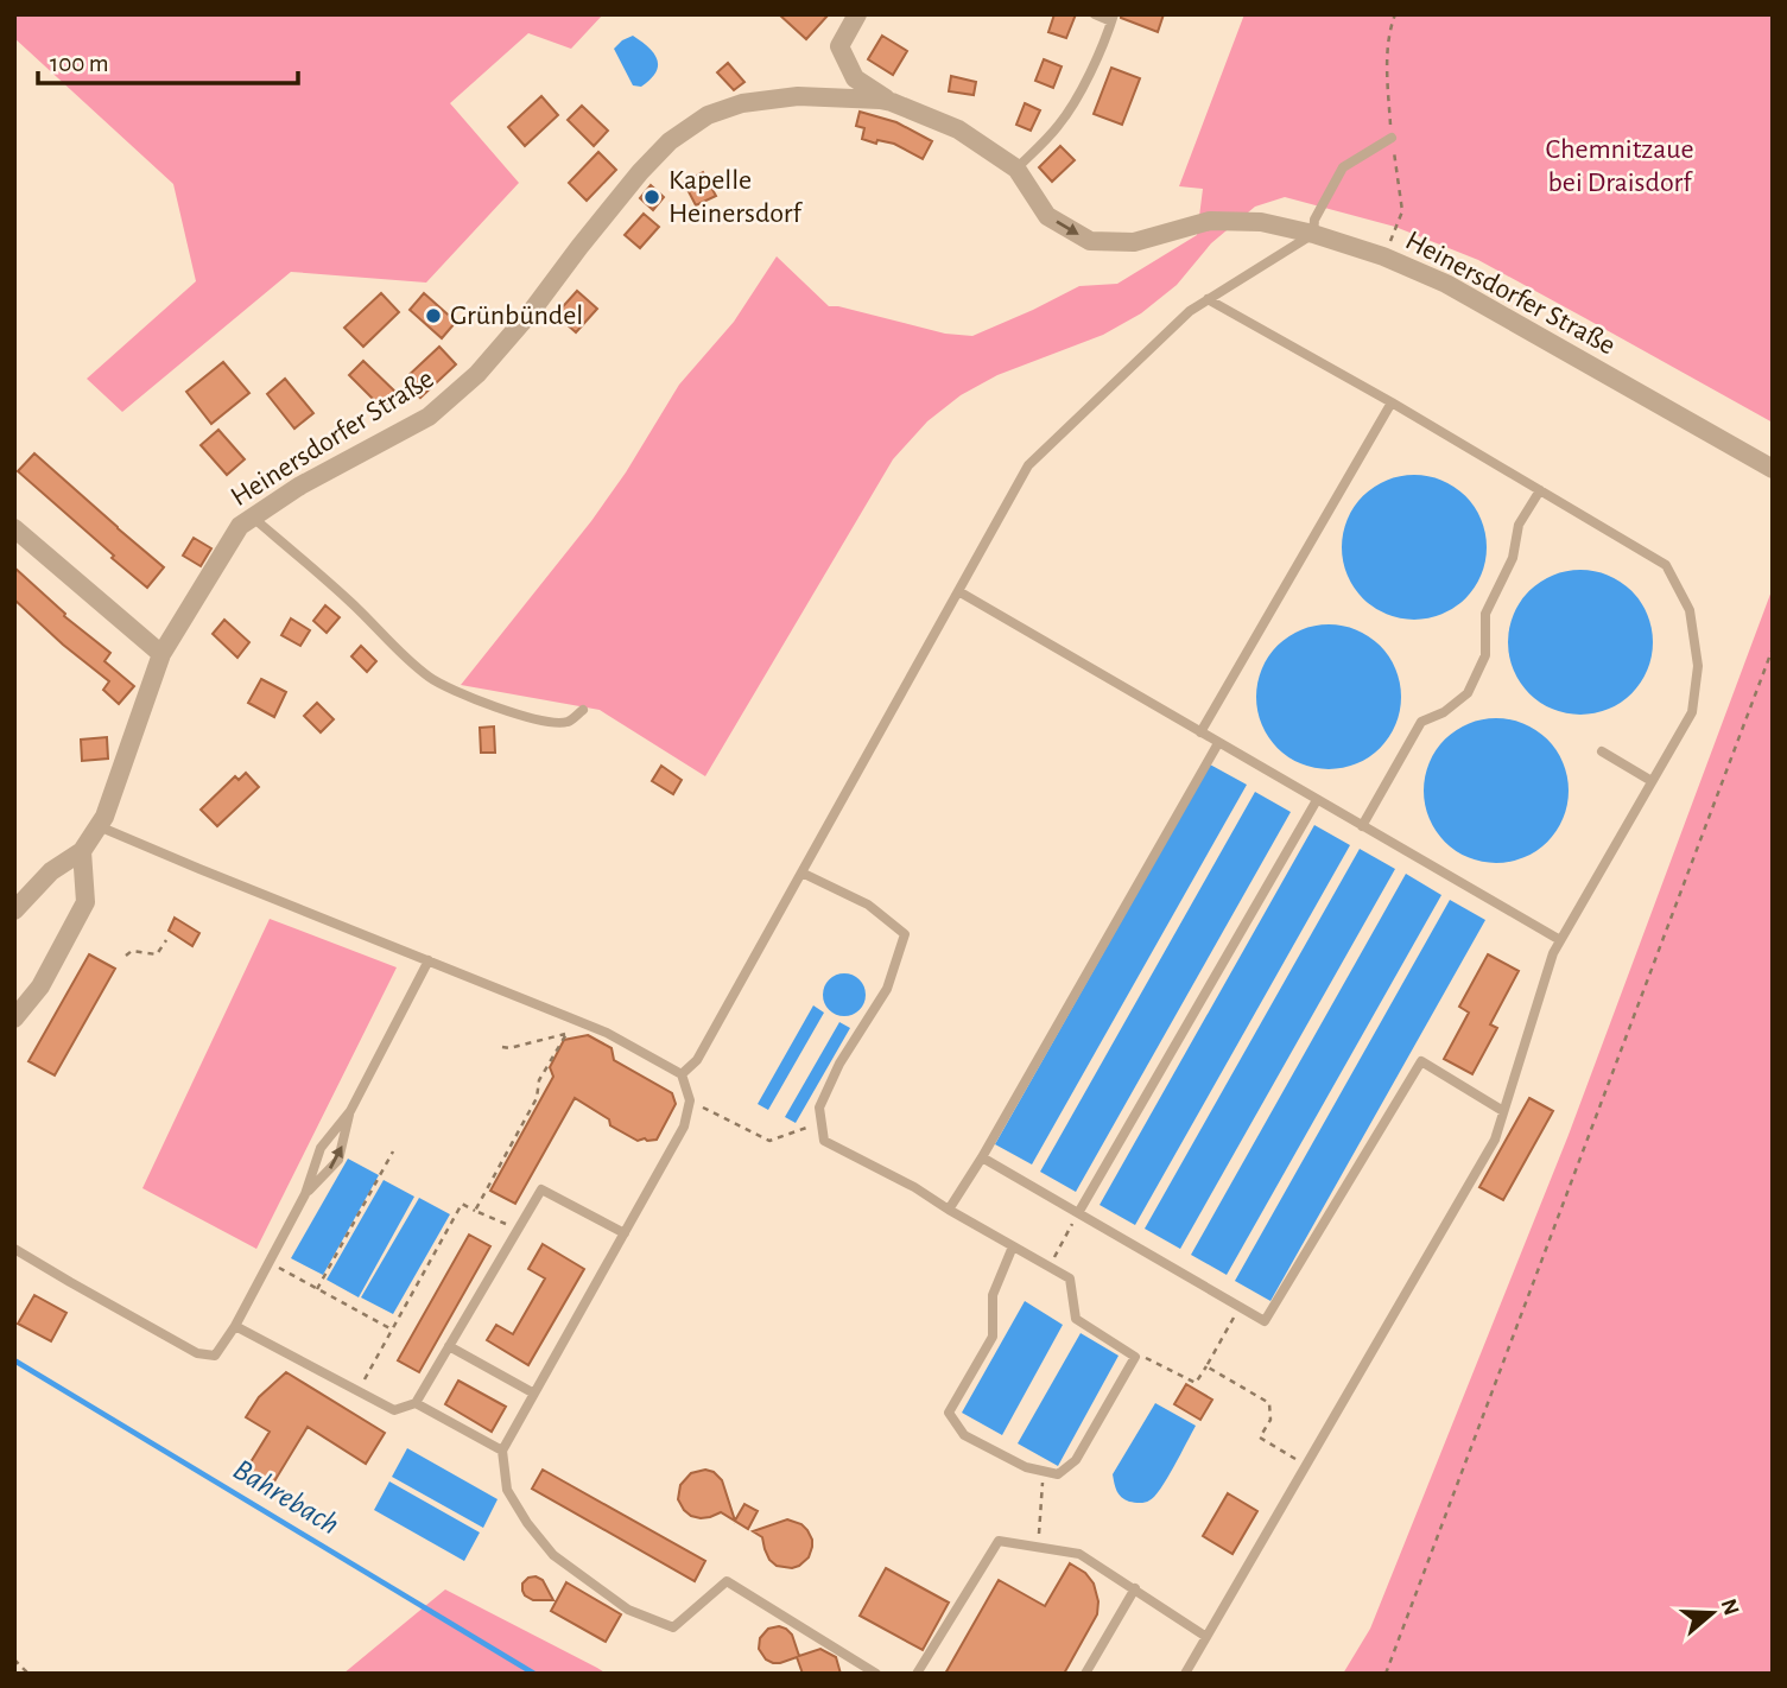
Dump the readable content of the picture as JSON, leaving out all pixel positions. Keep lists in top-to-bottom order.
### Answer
{
  "streets": {
    "street": ["Heinersdorfer Straße"]
  },
  "water": ["Bahrebach"],
  "parks": ["Chemnitzaue bei Draisdorf"],
  "places": ["Kapelle Heinersdorf", "Grünbündel"],
  "scale_bar": "100 m",
  "north": "right"
}
